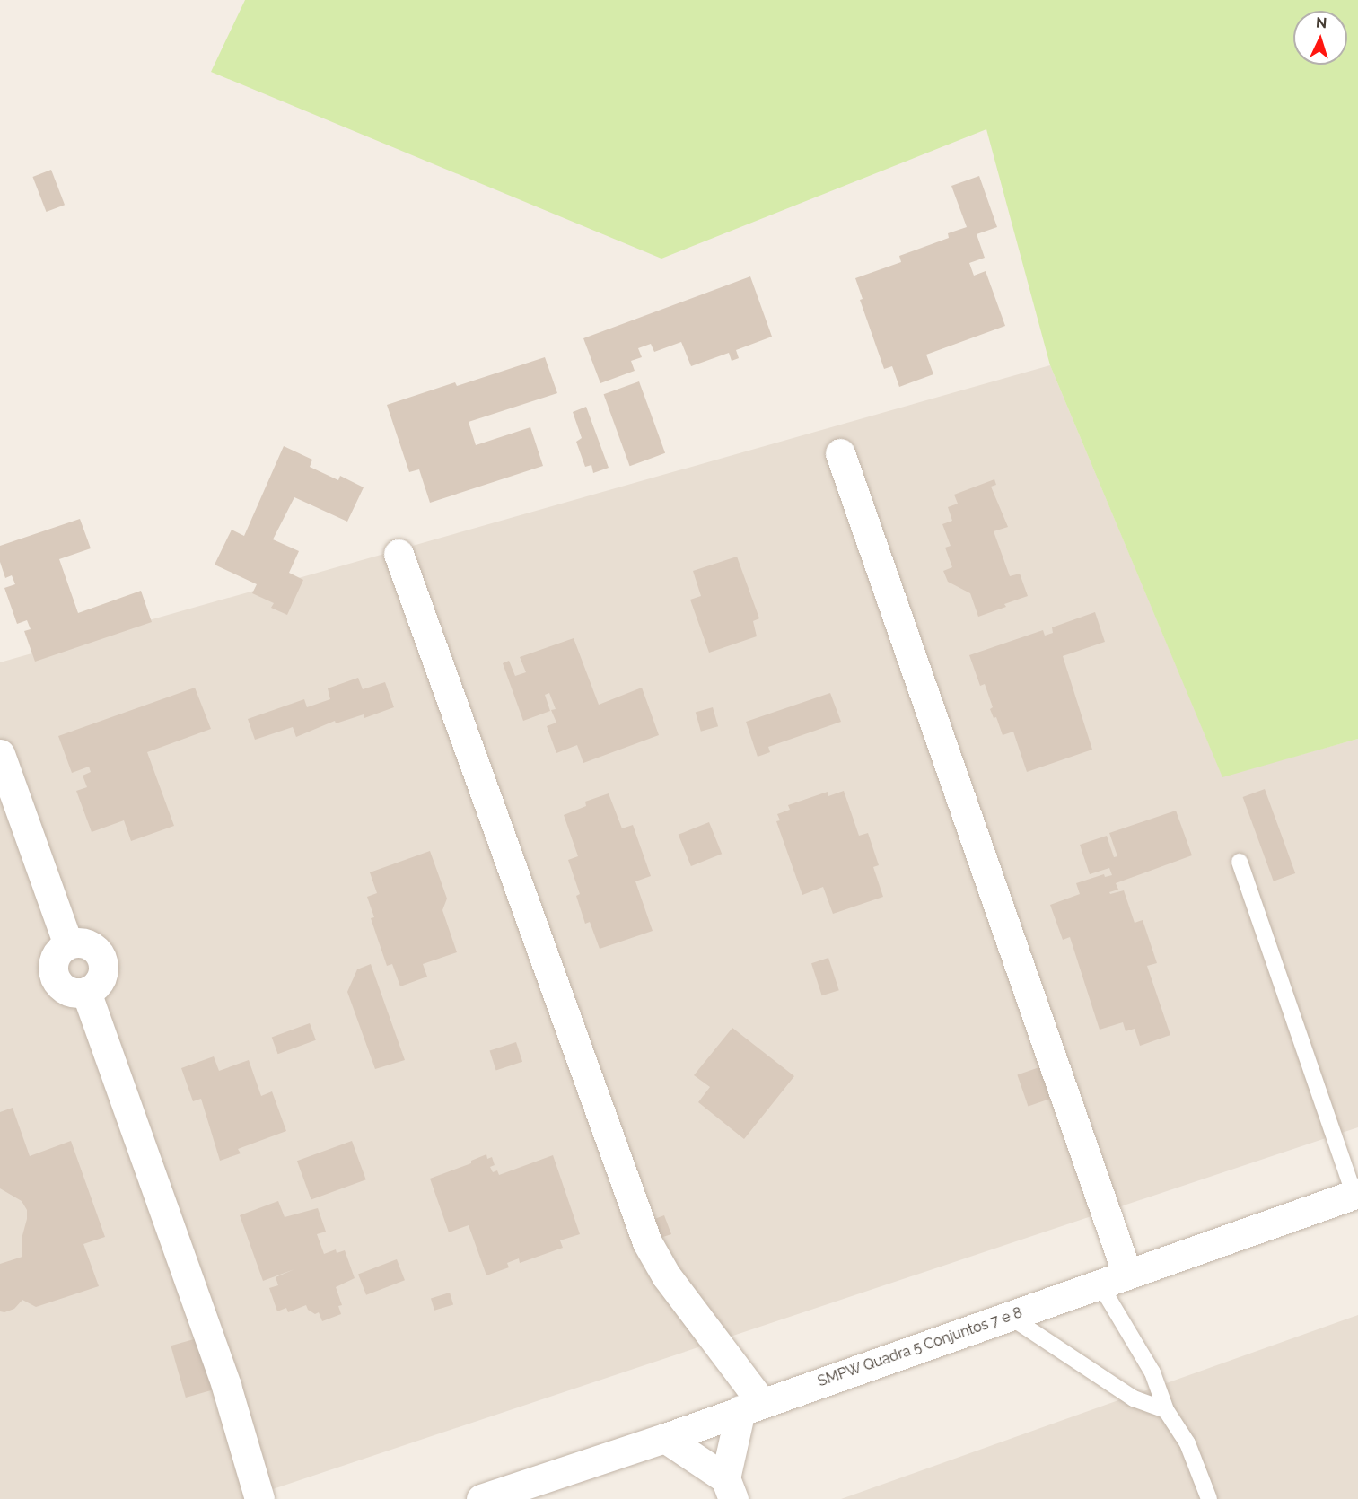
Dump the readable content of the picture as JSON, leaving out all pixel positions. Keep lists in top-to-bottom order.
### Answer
{
  "streets": {
    "street": ["SMPW Quadra 5 Conjuntos 7 e 8"]
  },
  "north": "top"
}
